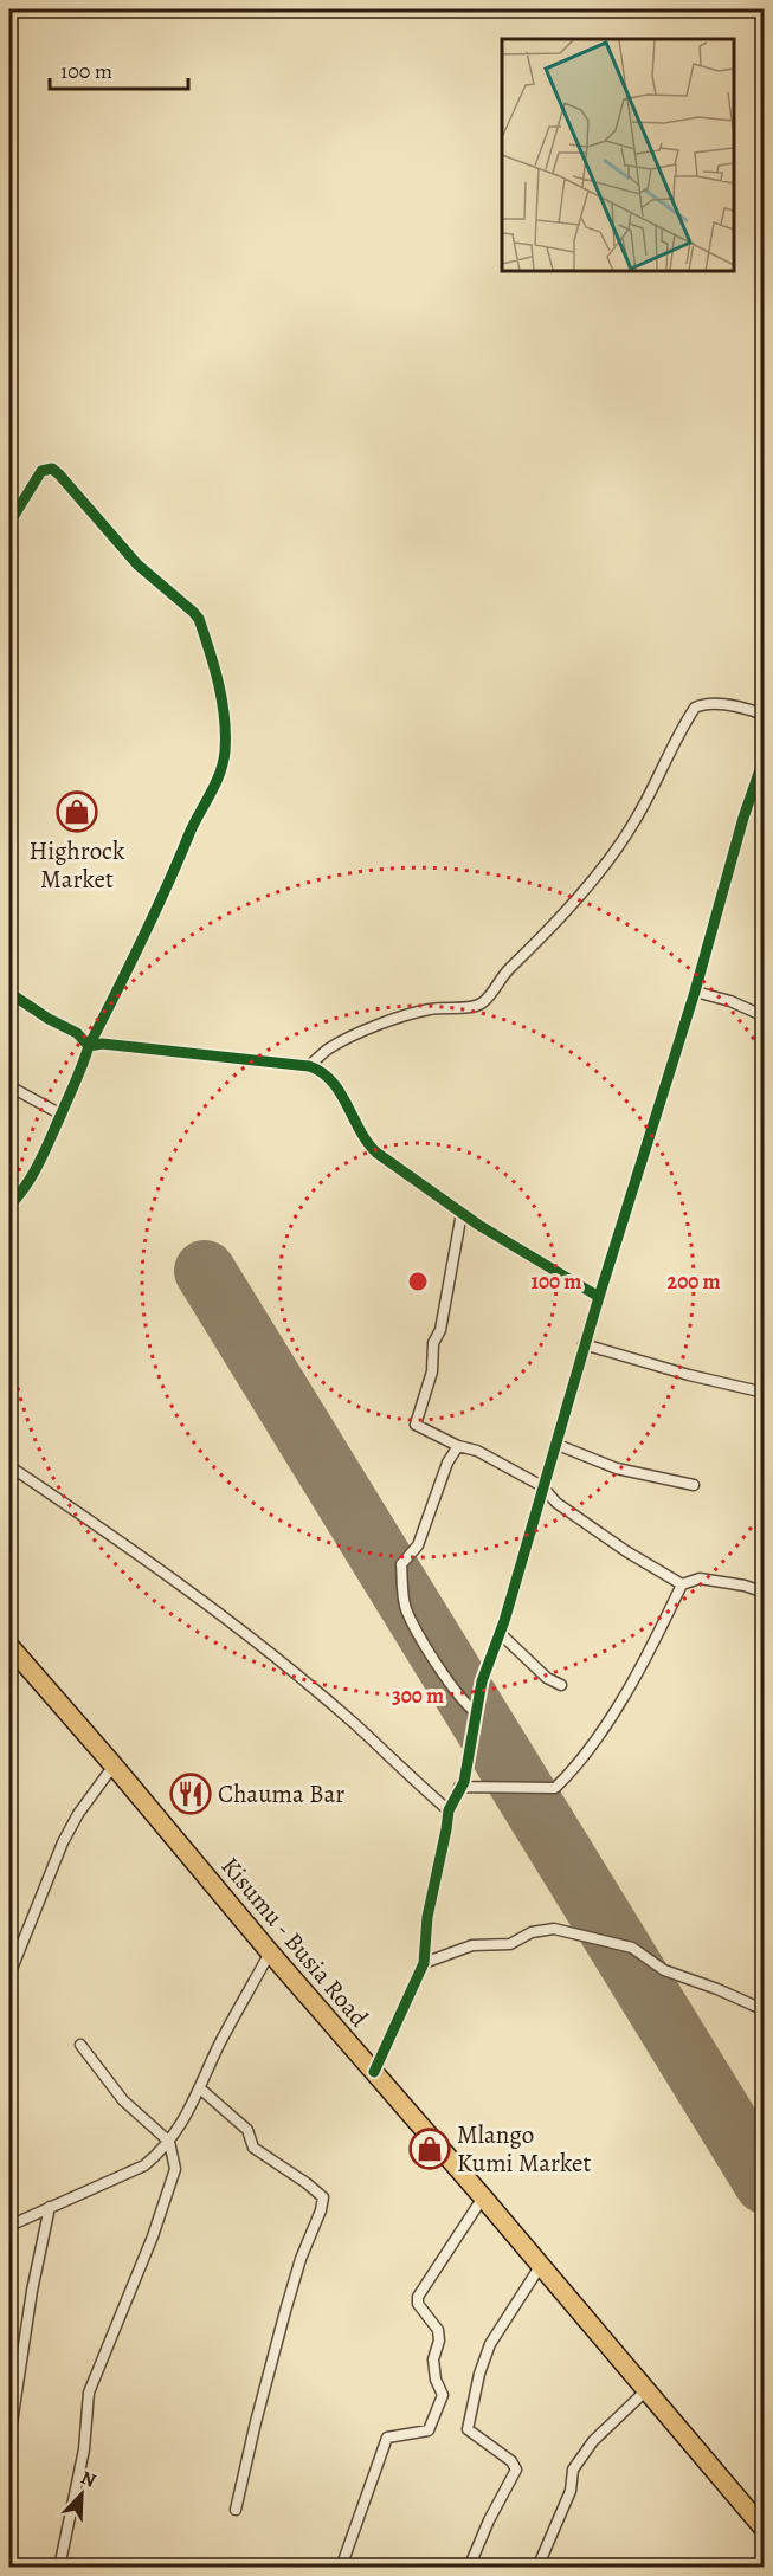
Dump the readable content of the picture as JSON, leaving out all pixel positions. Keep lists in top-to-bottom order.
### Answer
{
  "streets": {
    "highway": ["Kisumu - Busia Road"]
  },
  "places": {
    "shop": ["Highrock Market", "Mlango Kumi Market"],
    "restaurant": ["Chauma Bar"]
  },
  "scale_bar": "100 m",
  "north": "top right",
  "rings": ["100 m", "200 m", "300 m"]
}
